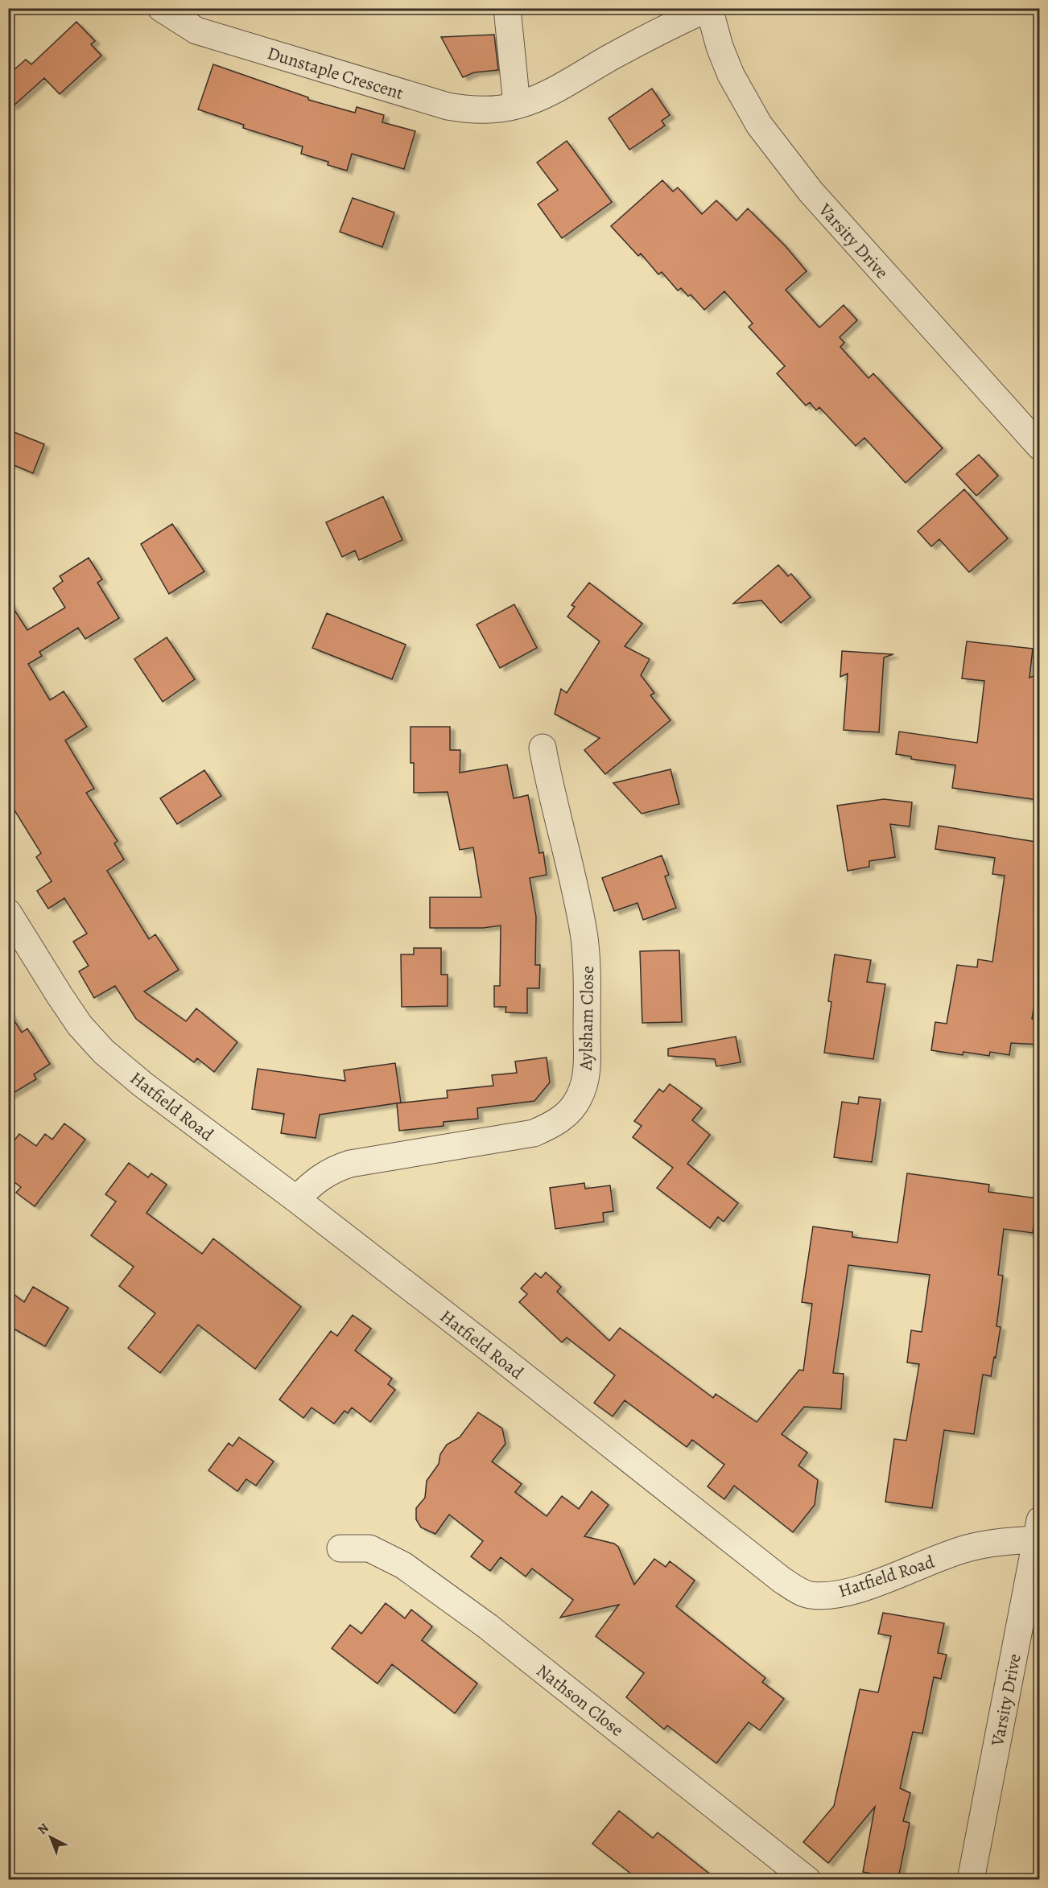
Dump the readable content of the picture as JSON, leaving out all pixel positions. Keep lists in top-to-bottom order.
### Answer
{
  "streets": {
    "street": [
      "Dunstaple Crescent",
      "Varsity Drive",
      "Aylsham Close",
      "Hatfield Road",
      "Nathson Close"
    ]
  },
  "crossings": [
    ["Dunstaple Crescent", "Varsity Drive"],
    ["Varsity Drive", "Hatfield Road"],
    ["Aylsham Close", "Hatfield Road"]
  ],
  "north": "top left"
}
